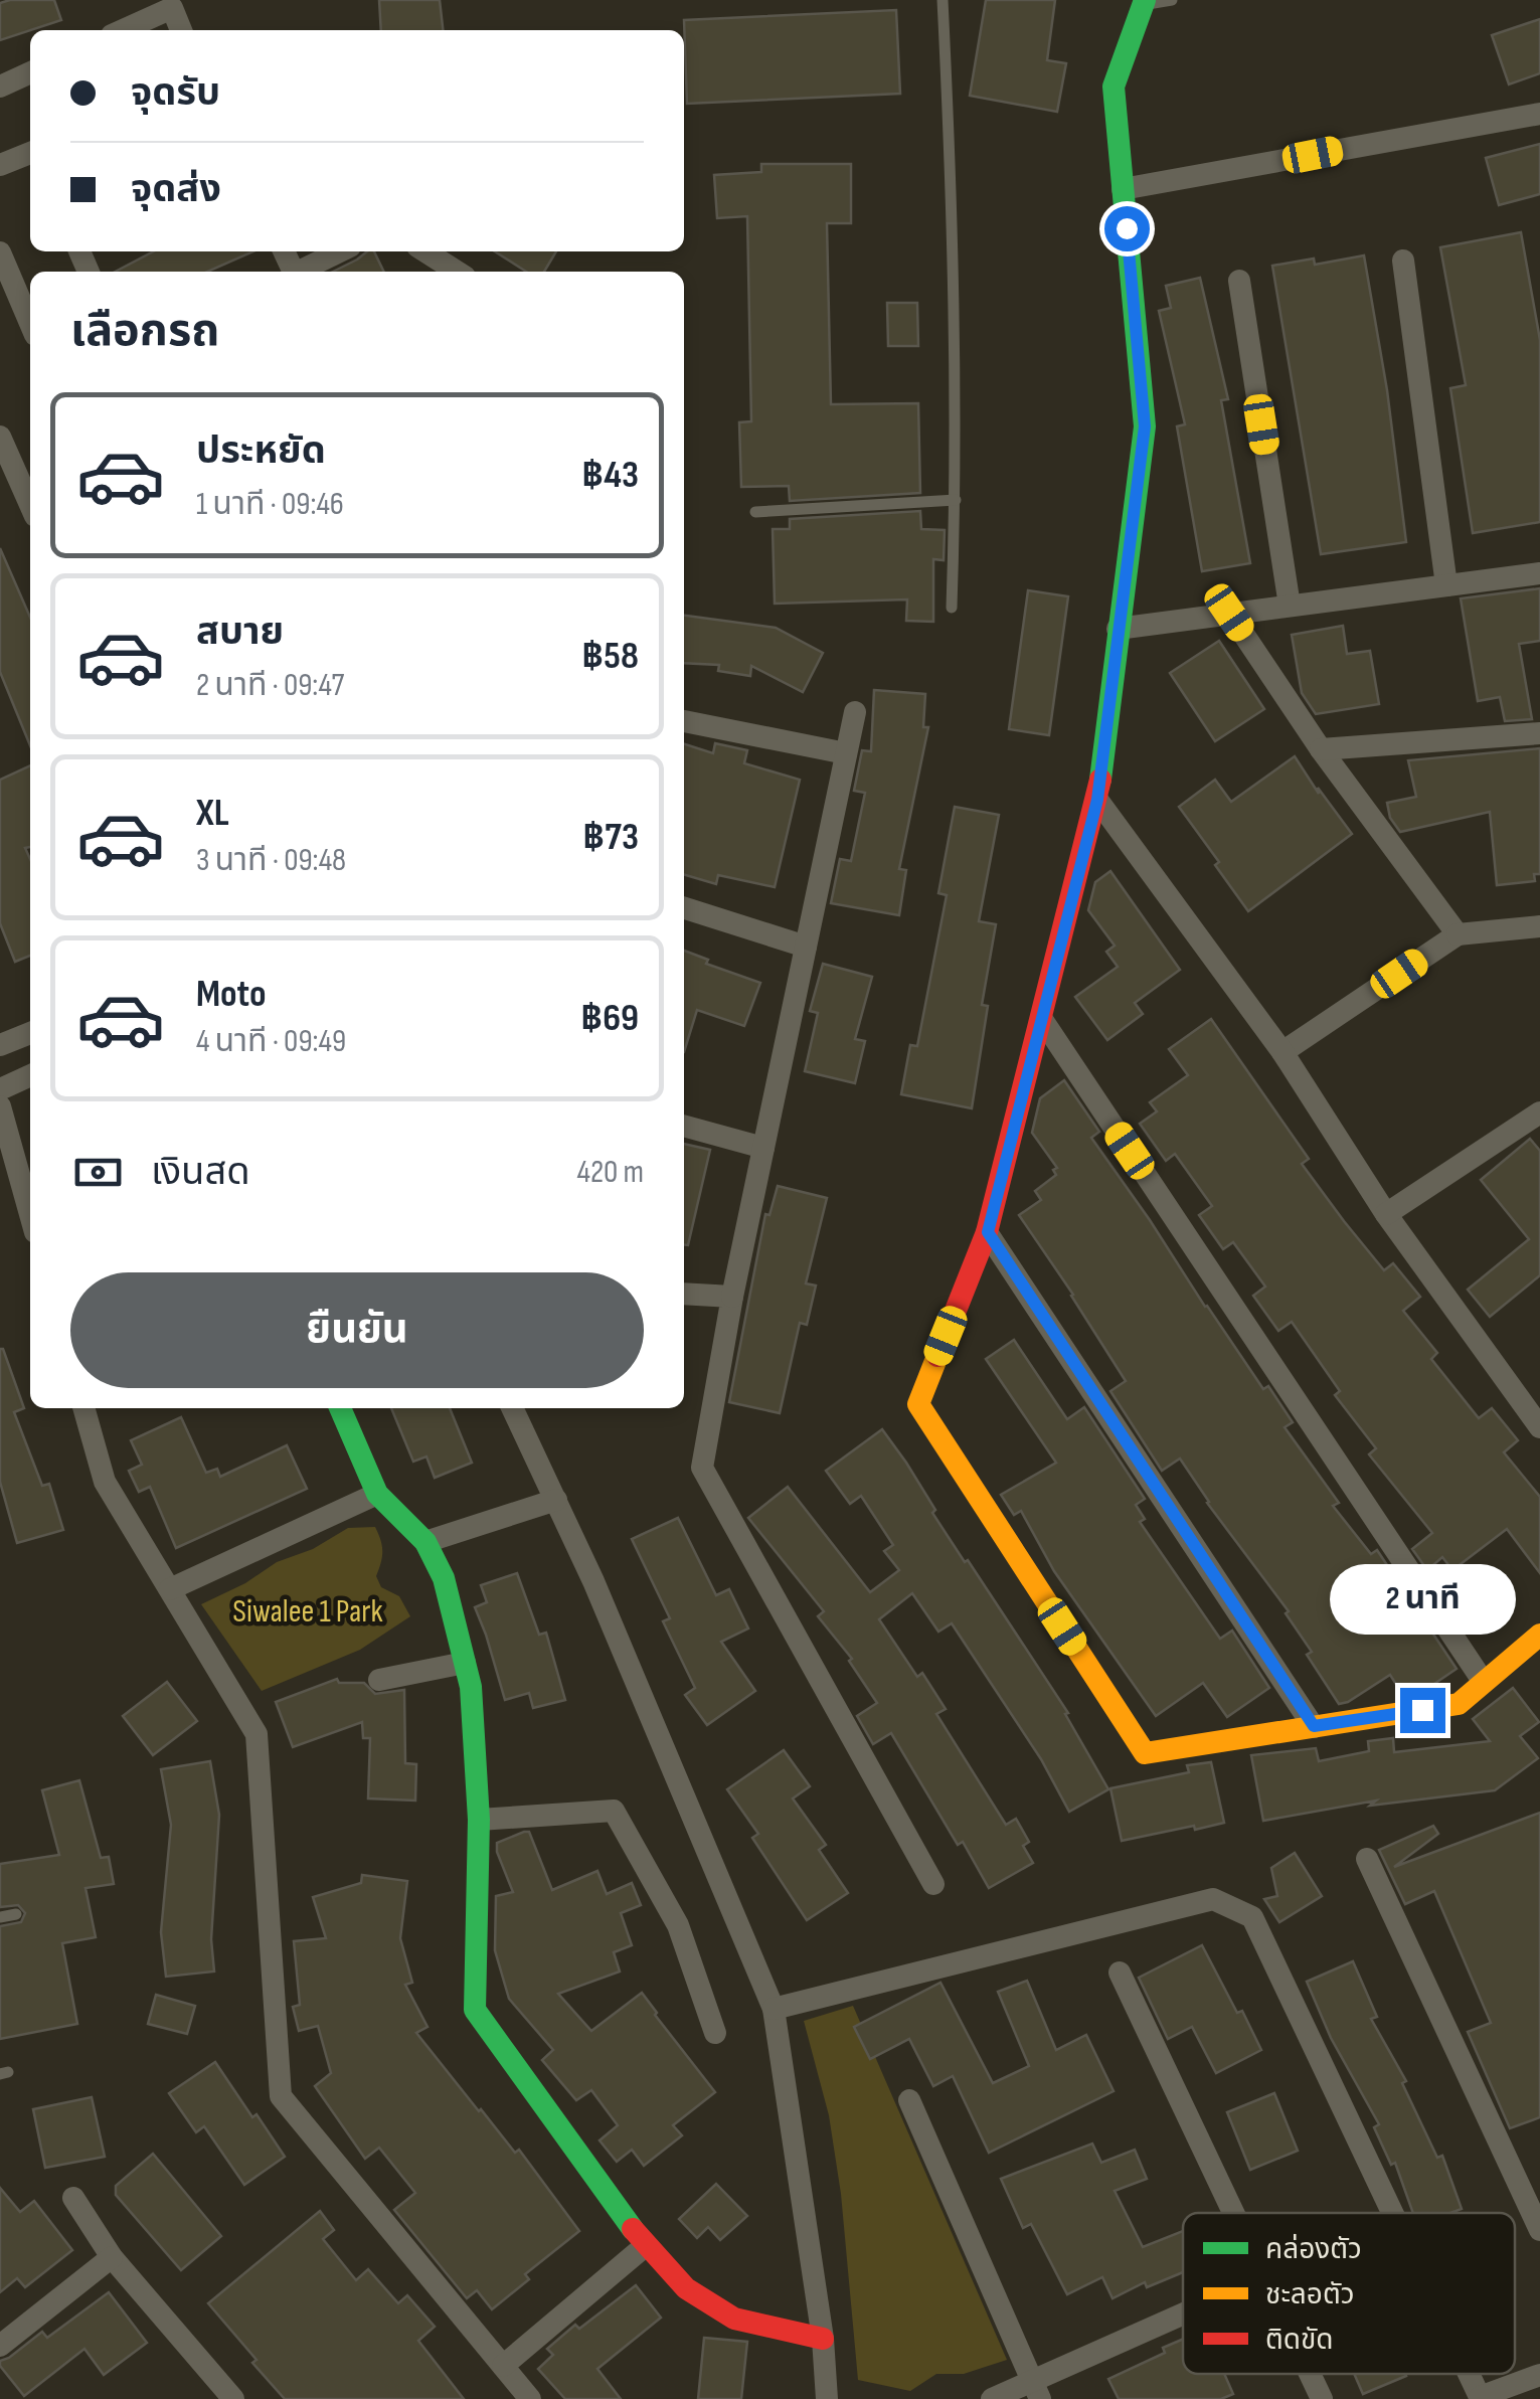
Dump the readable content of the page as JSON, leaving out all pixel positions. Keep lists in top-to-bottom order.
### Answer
{
  "parks": ["Siwalee 1 Park"],
  "legend": ["คล่องตัว", "ชะลอตัว", "ติดขัด"],
  "page": {
    "banner": ["จุดรับ", "จุดส่ง"],
    "heading": "เลือกรถ",
    "list": [
      {
        "name": "ประหยัด",
        "note": "1 นาที · 09:46",
        "value": "฿43"
      },
      {
        "name": "สบาย",
        "note": "2 นาที · 09:47",
        "value": "฿58"
      },
      {
        "name": "XL",
        "note": "3 นาที · 09:48",
        "value": "฿73"
      },
      {
        "name": "Moto",
        "note": "4 นาที · 09:49",
        "value": "฿69"
      }
    ],
    "pay": ["เงินสด", "420 m"],
    "buttons": "ยืนยัน",
    "bubble": "2 นาที"
  }
}
